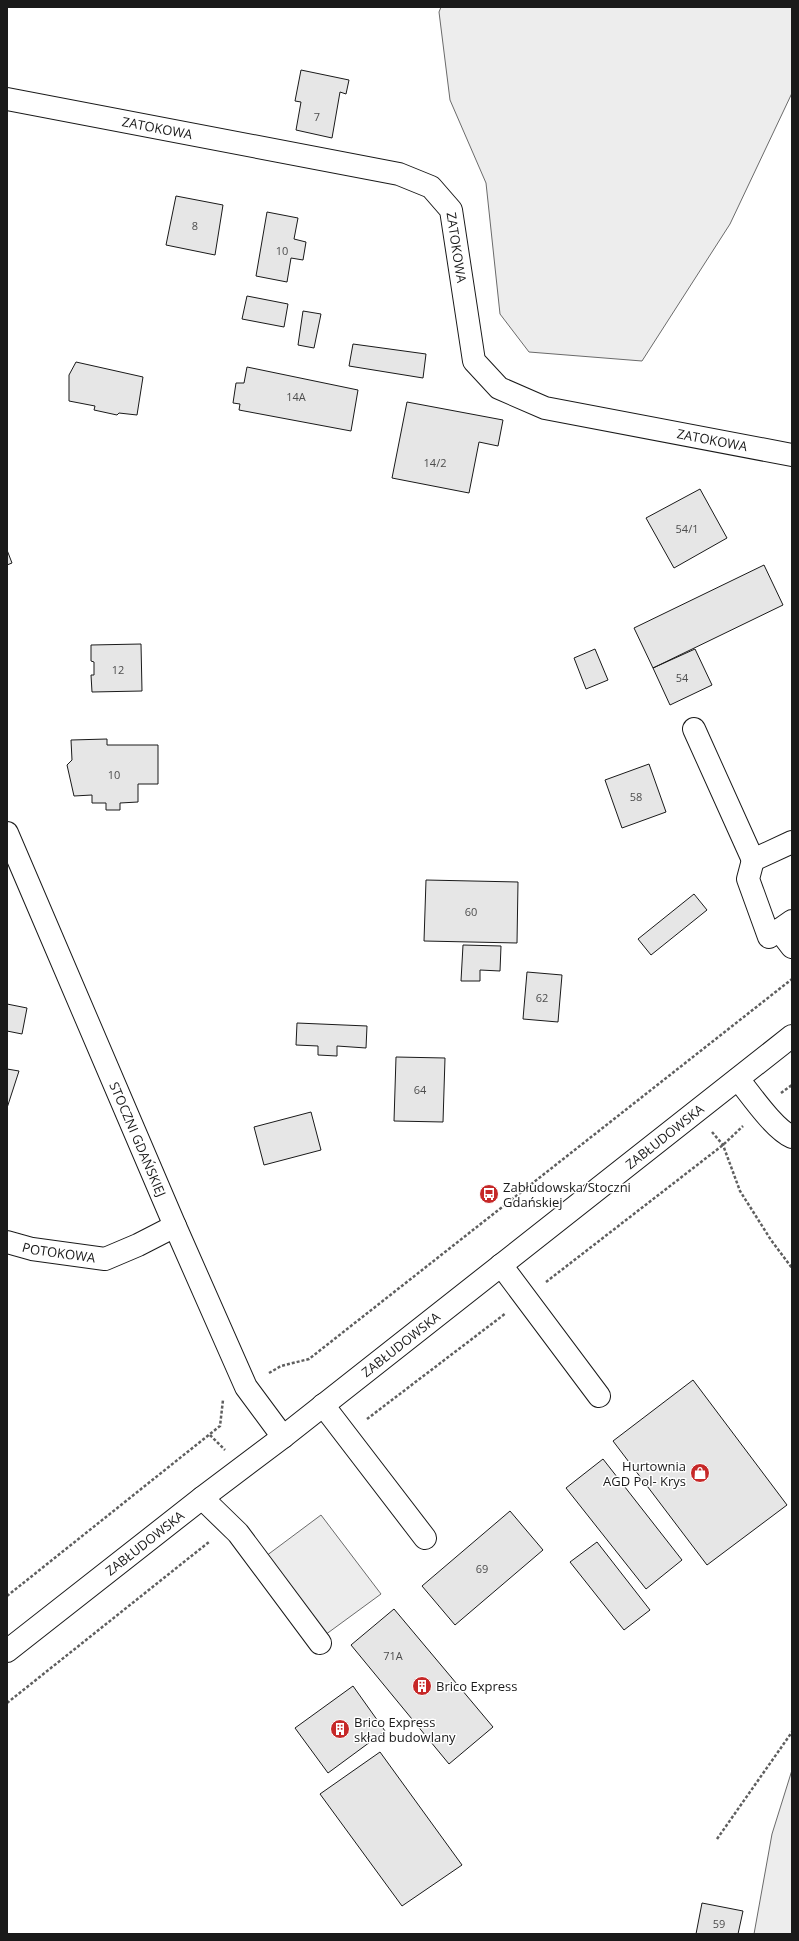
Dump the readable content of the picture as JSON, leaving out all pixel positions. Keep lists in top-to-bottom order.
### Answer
{
  "streets": {
    "main road": [
      "ZATOKOWA",
      "ZABŁUDOWSKA",
      "STOCZNI GDAŃSKIEJ",
      "POTOKOWA"
    ]
  },
  "crossings": [
    ["ZABŁUDOWSKA", "STOCZNI GDAŃSKIEJ"],
    ["STOCZNI GDAŃSKIEJ", "POTOKOWA"]
  ],
  "places": {
    "bus stop": ["Zabłudowska/Stoczni Gdańskiej"],
    "shop": ["Hurtownia AGD Pol- Krys"],
    "building": ["Brico Express", "Brico Express skład budowlany"]
  },
  "house_numbers": [
    "7",
    "8",
    "10",
    "14A",
    "14/2",
    "54/1",
    "12",
    "54",
    "10",
    "58",
    "60",
    "62",
    "64",
    "69",
    "71A",
    "59"
  ]
}
